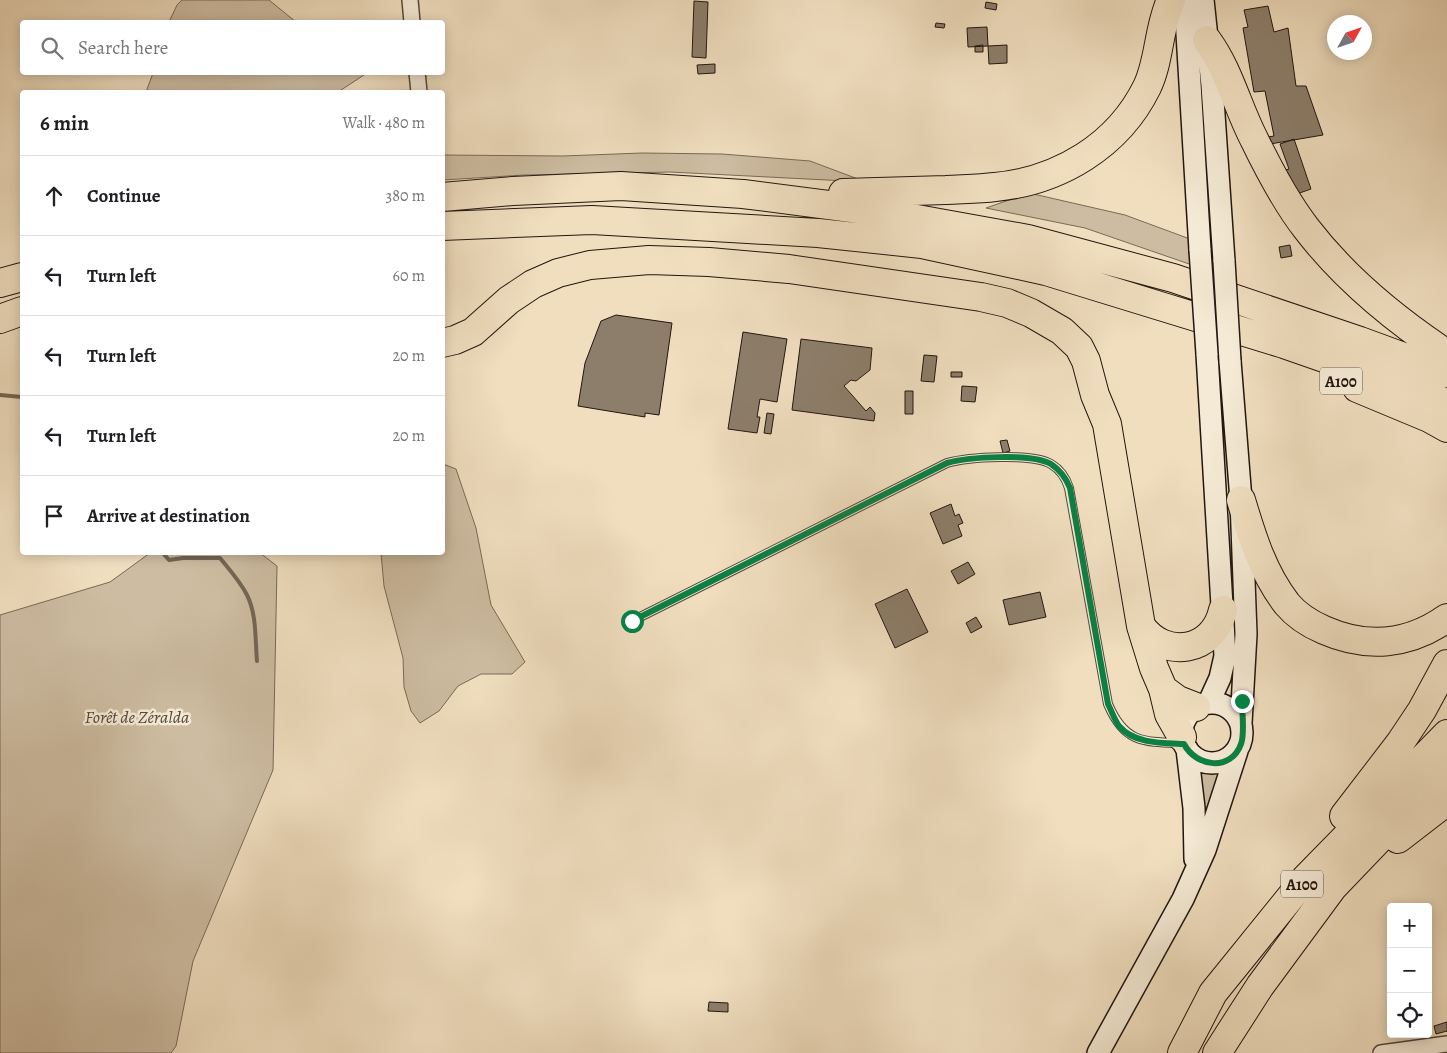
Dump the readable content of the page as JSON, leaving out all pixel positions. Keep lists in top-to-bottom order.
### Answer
{
  "streets": {
    "highway": ["A100"]
  },
  "parks": ["Forêt de Zéralda"],
  "north": "top right",
  "page": {
    "search": "Search here",
    "heading": ["6 min", "Walk · 480 m"],
    "list": [
      ["Continue", "380 m"],
      ["Turn left", "60 m"],
      ["Turn left", "20 m"],
      ["Turn left", "20 m"],
      "Arrive at destination"
    ],
    "map_buttons": ["+", "−"]
  }
}
